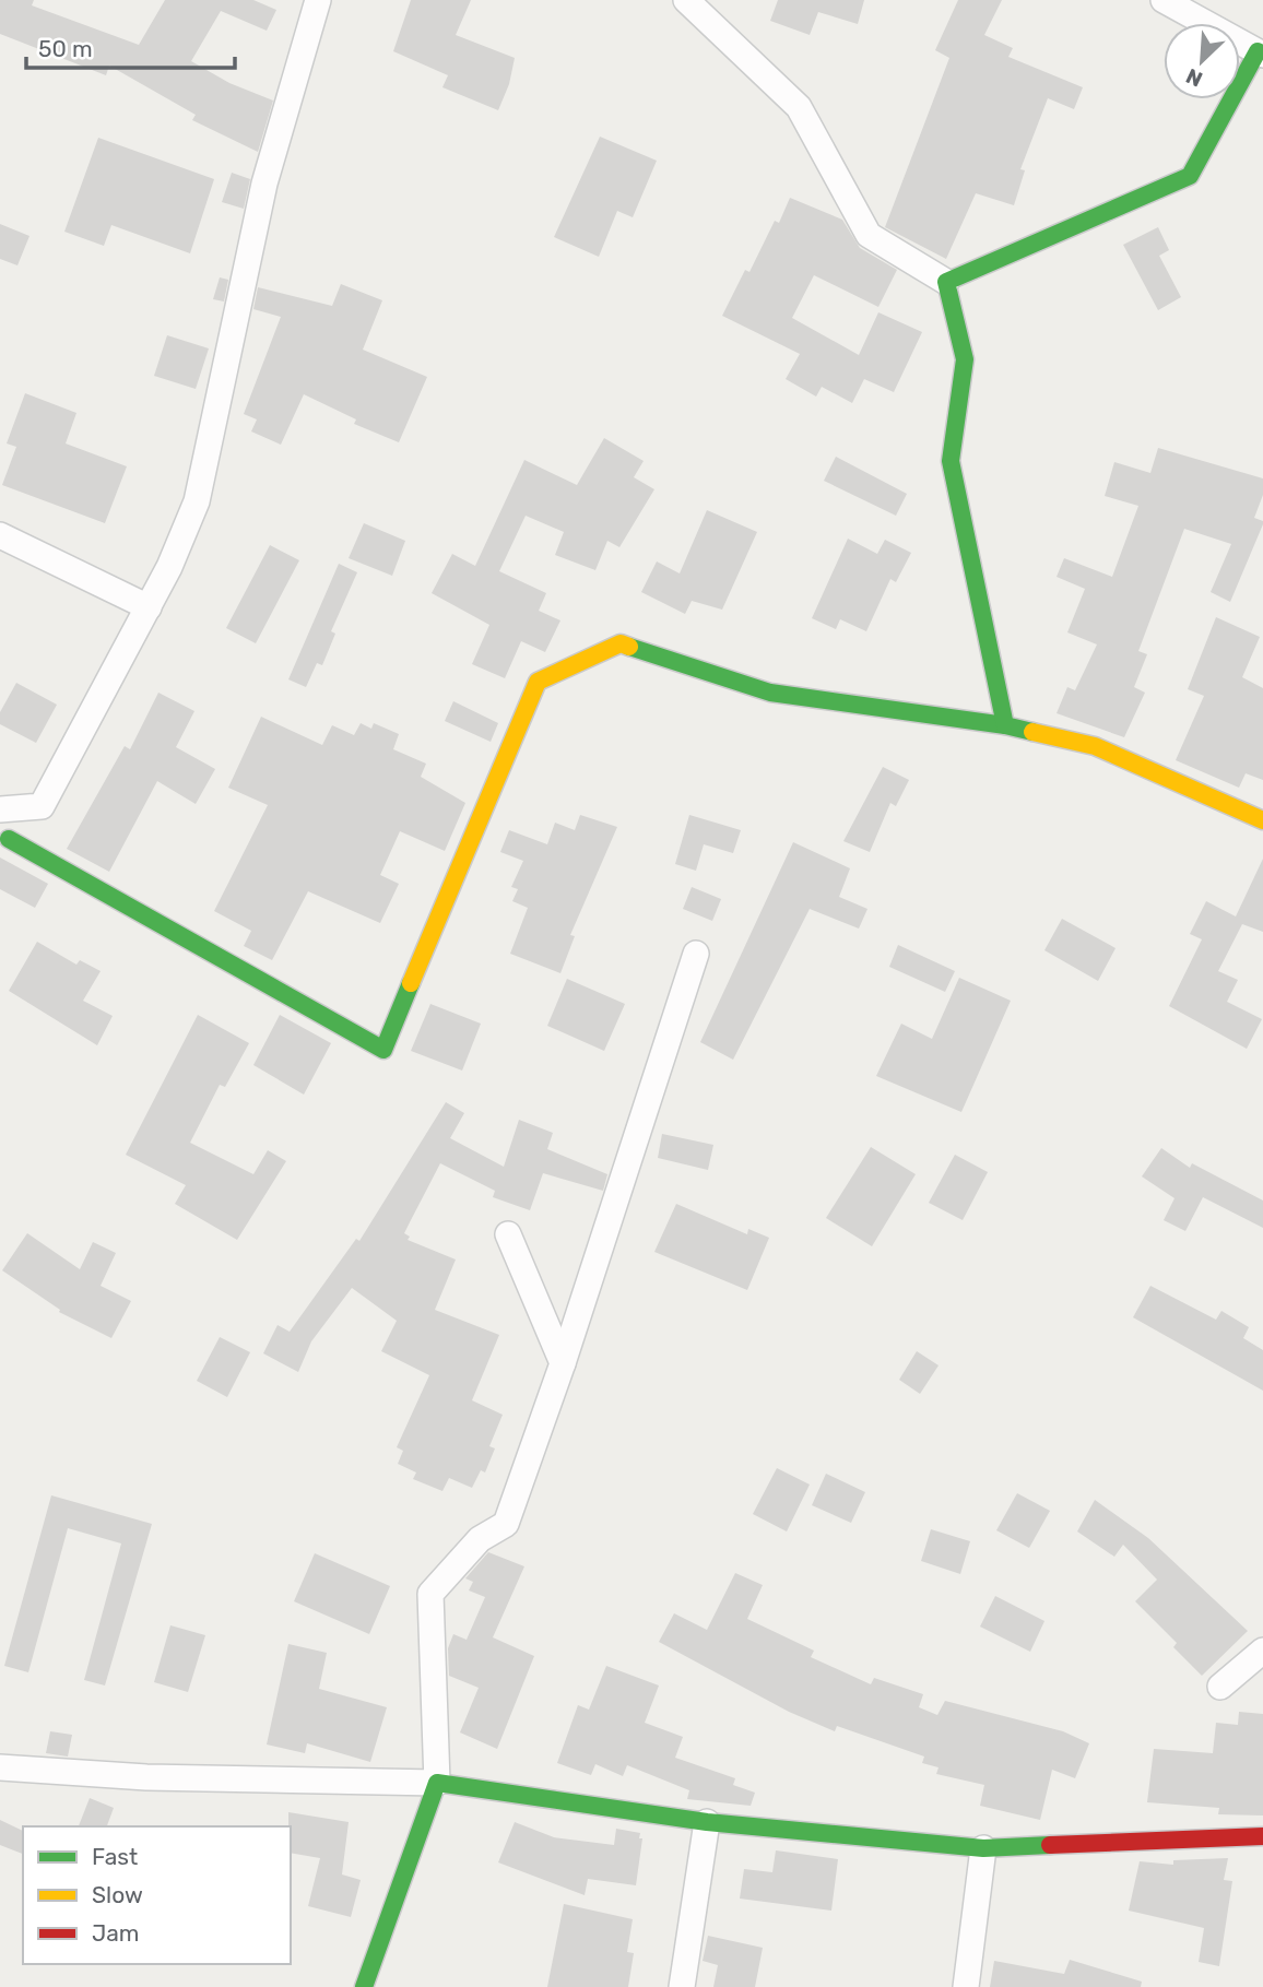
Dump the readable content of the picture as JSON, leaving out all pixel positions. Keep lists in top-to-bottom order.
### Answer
{
  "legend": ["Fast", "Slow", "Jam"],
  "scale_bar": "50 m",
  "north": "bottom left"
}
